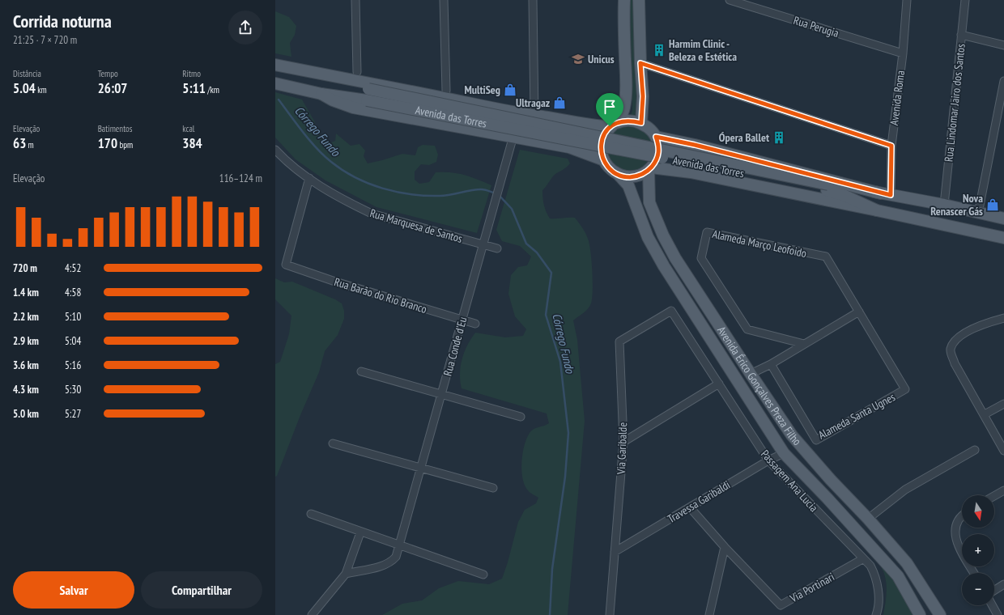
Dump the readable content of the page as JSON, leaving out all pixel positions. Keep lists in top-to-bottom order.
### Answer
{
  "streets": {
    "main road": ["Avenida das Torres", "Avenida Érico Gonçalves Preza Filho"],
    "street": [
      "Rua Perugia",
      "Avenida Roma",
      "Rua Lindomar Jairo dos Santos",
      "Rua Marquesa de Santos",
      "Alameda Março Leofoido",
      "Rua Barão do Rio Branco",
      "Rua Conde d'Eu",
      "Alameda Santa Ugnes",
      "Via Garibalde",
      "Passagem Ana Lucia",
      "Travessa Garibaldi",
      "Via Portinari"
    ]
  },
  "crossings": [
    ["Rua Perugia", "Avenida Roma"],
    ["Avenida Roma", "Avenida das Torres"],
    ["Rua Lindomar Jairo dos Santos", "Avenida das Torres"],
    ["Rua Marquesa de Santos", "Rua Barão do Rio Branco"],
    ["Rua Marquesa de Santos", "Rua Conde d'Eu"],
    ["Alameda Março Leofoido", "Alameda Santa Ugnes"],
    ["Rua Barão do Rio Branco", "Rua Conde d'Eu"],
    ["Avenida Érico Gonçalves Preza Filho", "Travessa Garibaldi"],
    ["Via Garibalde", "Passagem Ana Lucia"],
    ["Via Garibalde", "Travessa Garibaldi"],
    ["Passagem Ana Lucia", "Travessa Garibaldi"],
    ["Passagem Ana Lucia", "Via Portinari"]
  ],
  "water": ["Córrego Fundo"],
  "places": {
    "building": ["Harmim Clinic - Beleza e Estética", "Ópera Ballet"],
    "school or university": ["Unicus"],
    "shop": ["MultiSeg", "Ultragaz", "Nova Renascer Gás"]
  },
  "north": "bottom",
  "page": {
    "heading": ["Corrida noturna", "21:25 · 7 × 720 m"],
    "stats": [
      ["Distância", "5.04 km"],
      ["Tempo", "26:07"],
      ["Ritmo", "5:11 /km"],
      ["Elevação", "63 m"],
      ["Batimentos", "170 bpm"],
      ["kcal", "384"]
    ],
    "chart": ["Elevação", "116–124 m"],
    "list": [
      {
        "name": "720 m",
        "note": "4:52"
      },
      {
        "name": "1.4 km",
        "note": "4:58"
      },
      {
        "name": "2.2 km",
        "note": "5:10"
      },
      {
        "name": "2.9 km",
        "note": "5:04"
      },
      {
        "name": "3.6 km",
        "note": "5:16"
      },
      {
        "name": "4.3 km",
        "note": "5:30"
      },
      {
        "name": "5.0 km",
        "note": "5:27"
      }
    ],
    "map_buttons": ["+", "−"],
    "buttons": ["Salvar", "Compartilhar"]
  }
}
